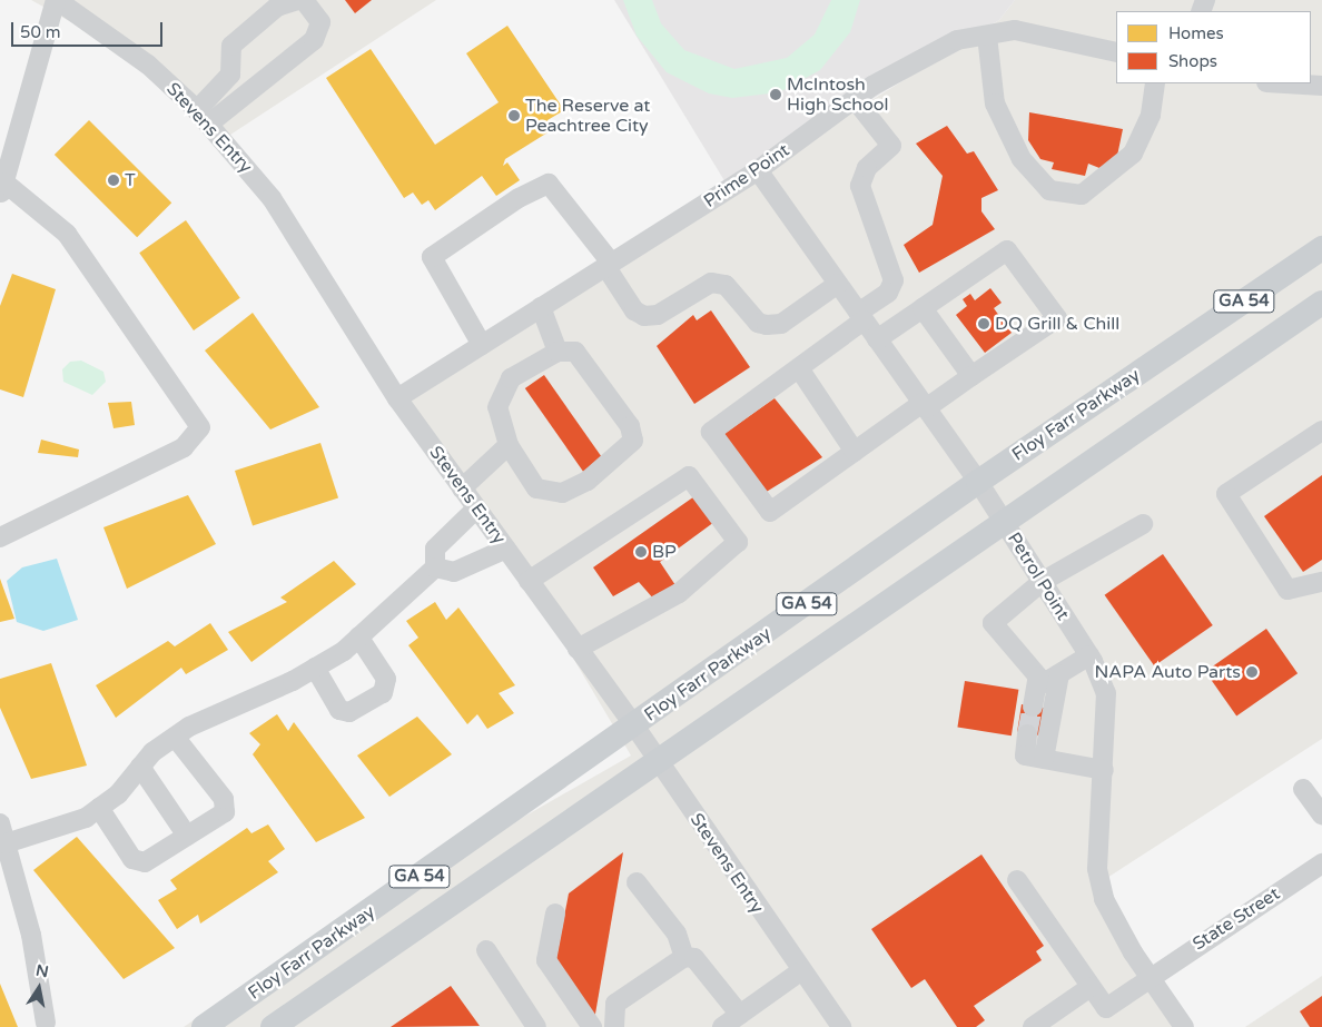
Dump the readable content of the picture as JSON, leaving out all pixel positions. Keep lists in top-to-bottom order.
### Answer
{
  "streets": {
    "main road": ["GA 54", "Floy Farr Parkway"],
    "street": [
      "Stevens Entry",
      "Prime Point",
      "Petrol Point",
      "State Street"
    ]
  },
  "crossings": [
    ["Stevens Entry", "Prime Point"],
    ["Stevens Entry", "GA 54"],
    ["Stevens Entry", "Floy Farr Parkway"],
    ["Prime Point", "Petrol Point"],
    ["GA 54", "Petrol Point"],
    ["Floy Farr Parkway", "Petrol Point"],
    ["Petrol Point", "State Street"]
  ],
  "places": [
    "McIntosh High School",
    "The Reserve at Peachtree City",
    "T",
    "DQ Grill & Chill",
    "BP",
    "NAPA Auto Parts"
  ],
  "legend": ["Homes", "Shops"],
  "scale_bar": "50 m",
  "north": "top"
}
